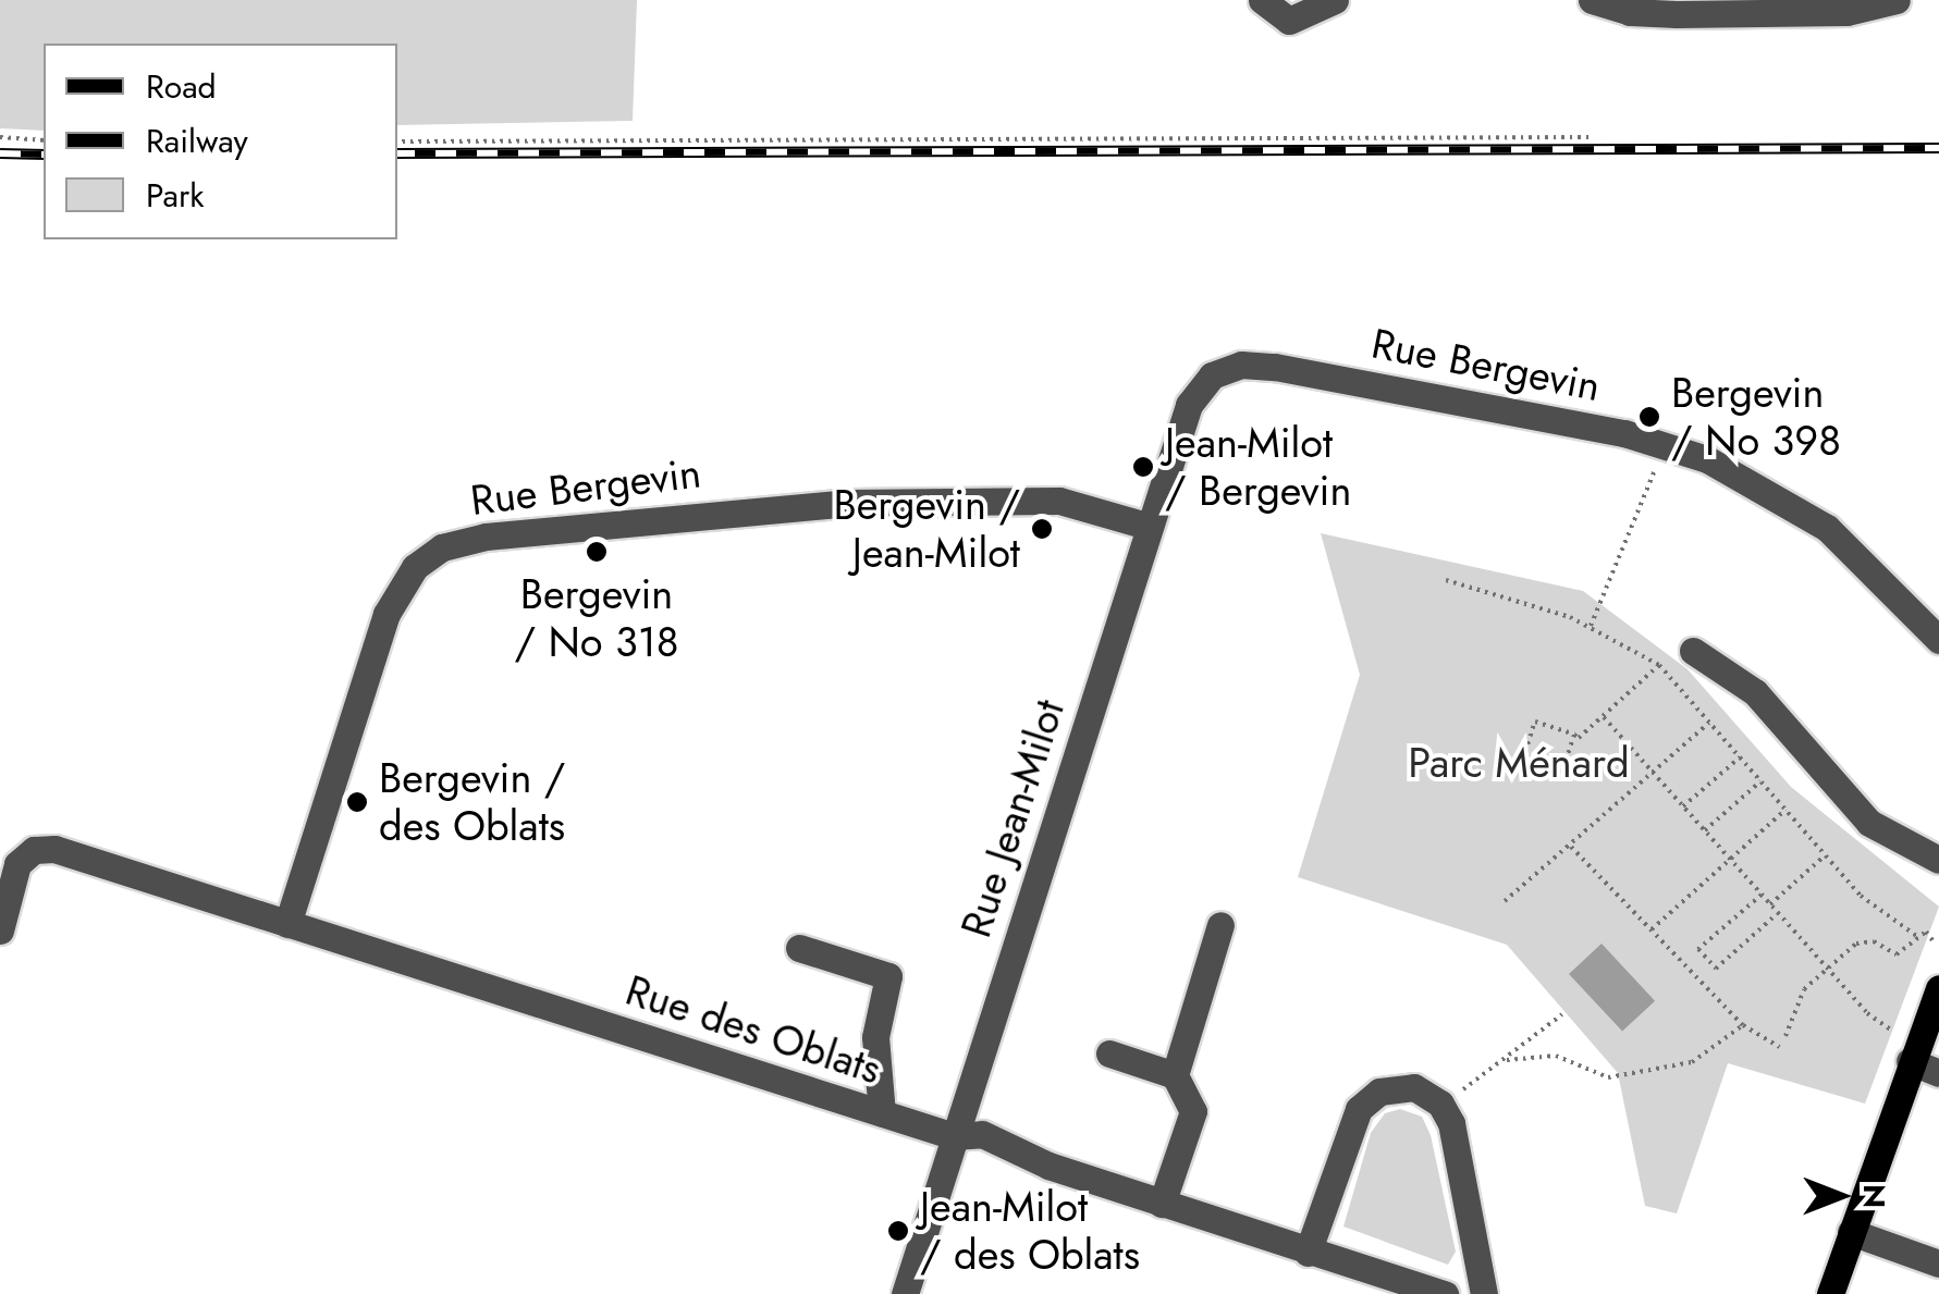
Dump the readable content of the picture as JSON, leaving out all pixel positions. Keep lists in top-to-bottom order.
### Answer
{
  "streets": {
    "street": ["Rue Bergevin", "Rue Jean-Milot", "Rue des Oblats"]
  },
  "crossings": [
    ["Rue Bergevin", "Rue Jean-Milot"],
    ["Rue Bergevin", "Rue des Oblats"],
    ["Rue Jean-Milot", "Rue des Oblats"]
  ],
  "parks": ["Parc Ménard"],
  "places": [
    "Bergevin / No 398",
    "Jean-Milot / Bergevin",
    "Bergevin / Jean-Milot",
    "Bergevin / No 318",
    "Bergevin / des Oblats",
    "Jean-Milot / des Oblats"
  ],
  "legend": ["Road", "Railway", "Park"],
  "north": "right"
}
